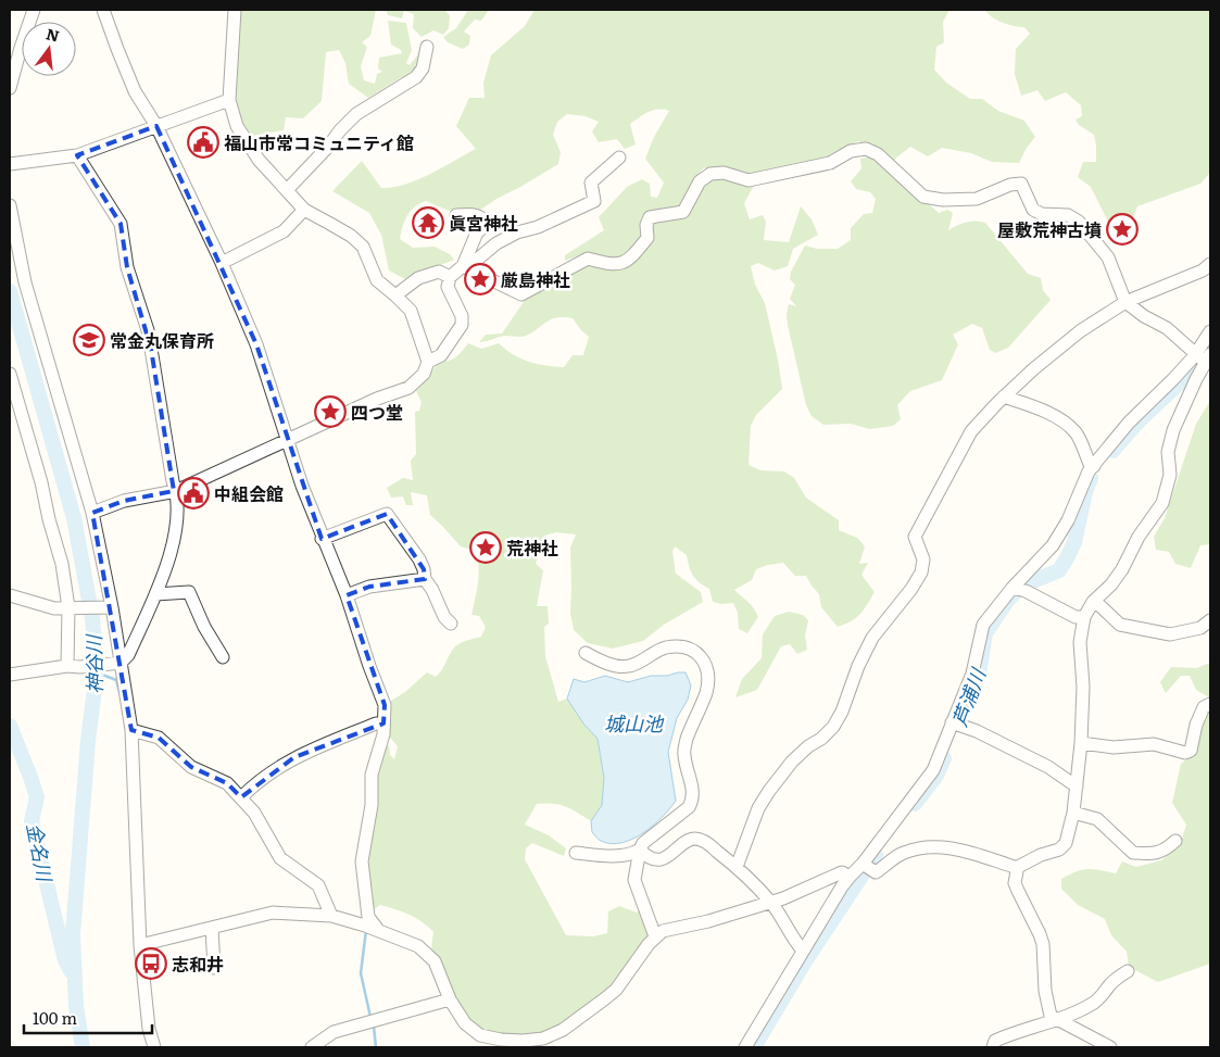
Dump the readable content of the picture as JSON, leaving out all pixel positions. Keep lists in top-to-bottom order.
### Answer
{
  "water": [
    "神谷川",
    "芦浦川",
    "城山池",
    "金名川"
  ],
  "places": {
    "public building": ["福山市常コミュニティ館", "中組会館"],
    "temple": ["眞宮神社"],
    "place": [
      "屋敷荒神古墳",
      "厳島神社",
      "四つ堂",
      "荒神社"
    ],
    "school or university": ["常金丸保育所"],
    "bus stop": ["志和井"]
  },
  "scale_bar": "100 m",
  "north": "top"
}
